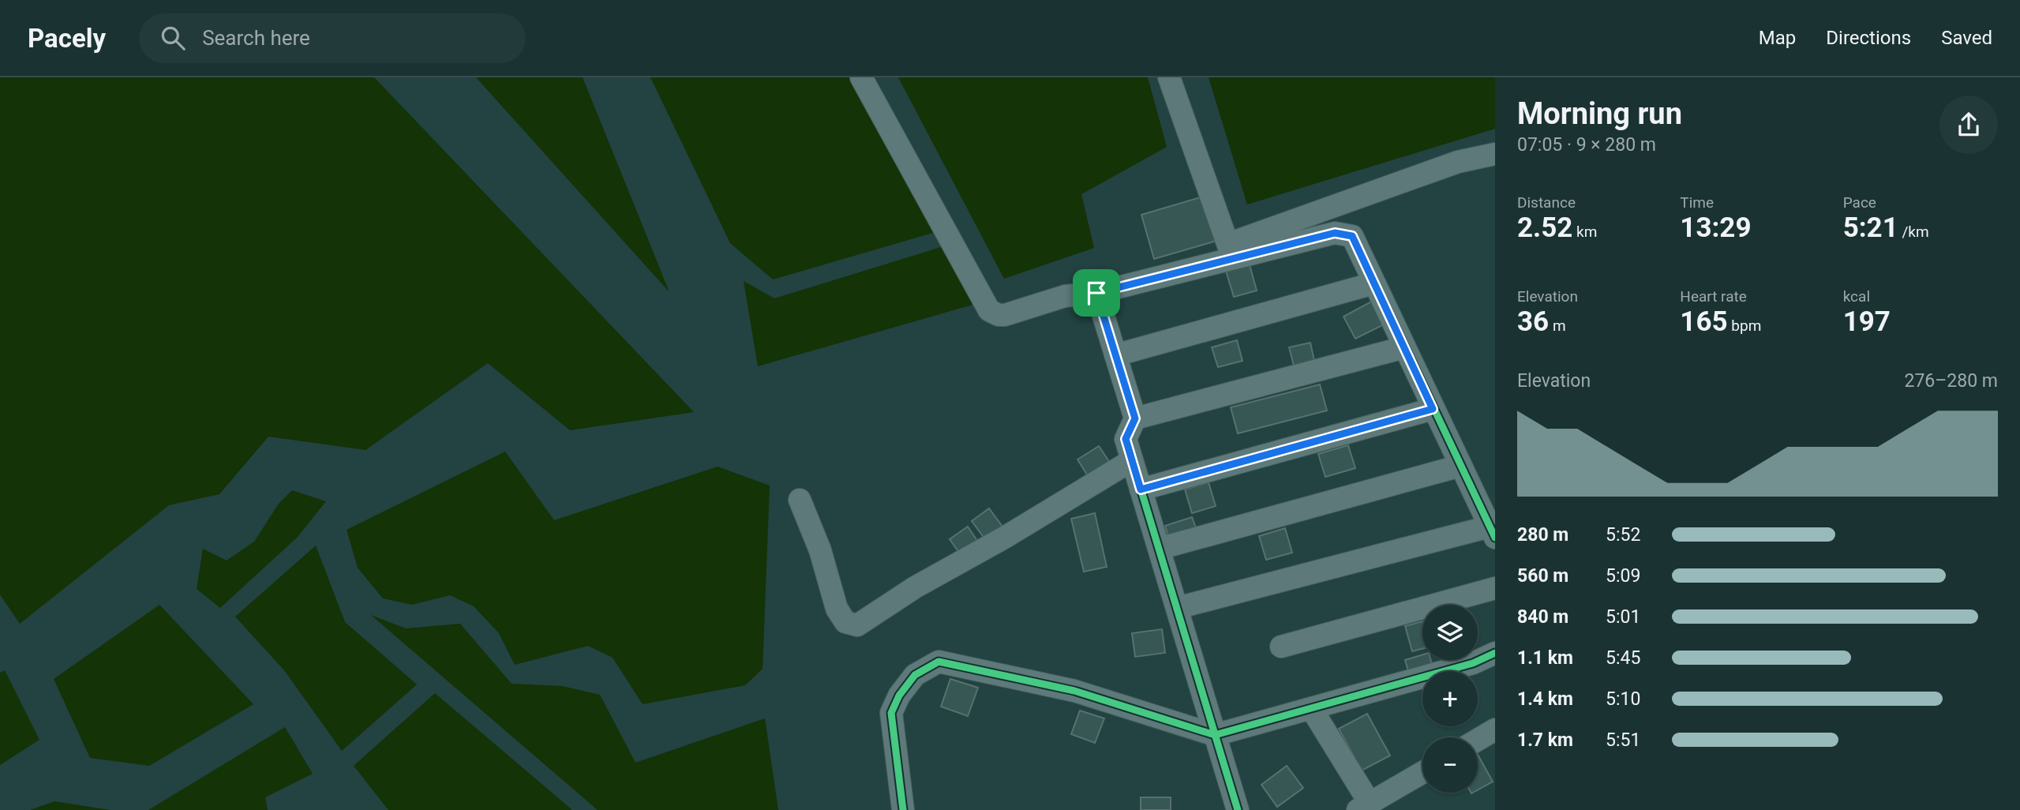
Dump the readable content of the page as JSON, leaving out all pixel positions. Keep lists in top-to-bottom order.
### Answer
{
  "page": {
    "header": "Pacely",
    "search": "Search here",
    "nav": ["Map", "Directions", "Saved"],
    "heading": ["Morning run", "07:05 · 9 × 280 m"],
    "stats": [
      ["Distance", "2.52 km"],
      ["Time", "13:29"],
      ["Pace", "5:21 /km"],
      ["Elevation", "36 m"],
      ["Heart rate", "165 bpm"],
      ["kcal", "197"]
    ],
    "chart": ["Elevation", "276–280 m"],
    "list": [
      {
        "name": "280 m",
        "note": "5:52"
      },
      {
        "name": "560 m",
        "note": "5:09"
      },
      {
        "name": "840 m",
        "note": "5:01"
      },
      {
        "name": "1.1 km",
        "note": "5:45"
      },
      {
        "name": "1.4 km",
        "note": "5:10"
      },
      {
        "name": "1.7 km",
        "note": "5:51"
      }
    ],
    "map_buttons": ["+", "−"]
  }
}
